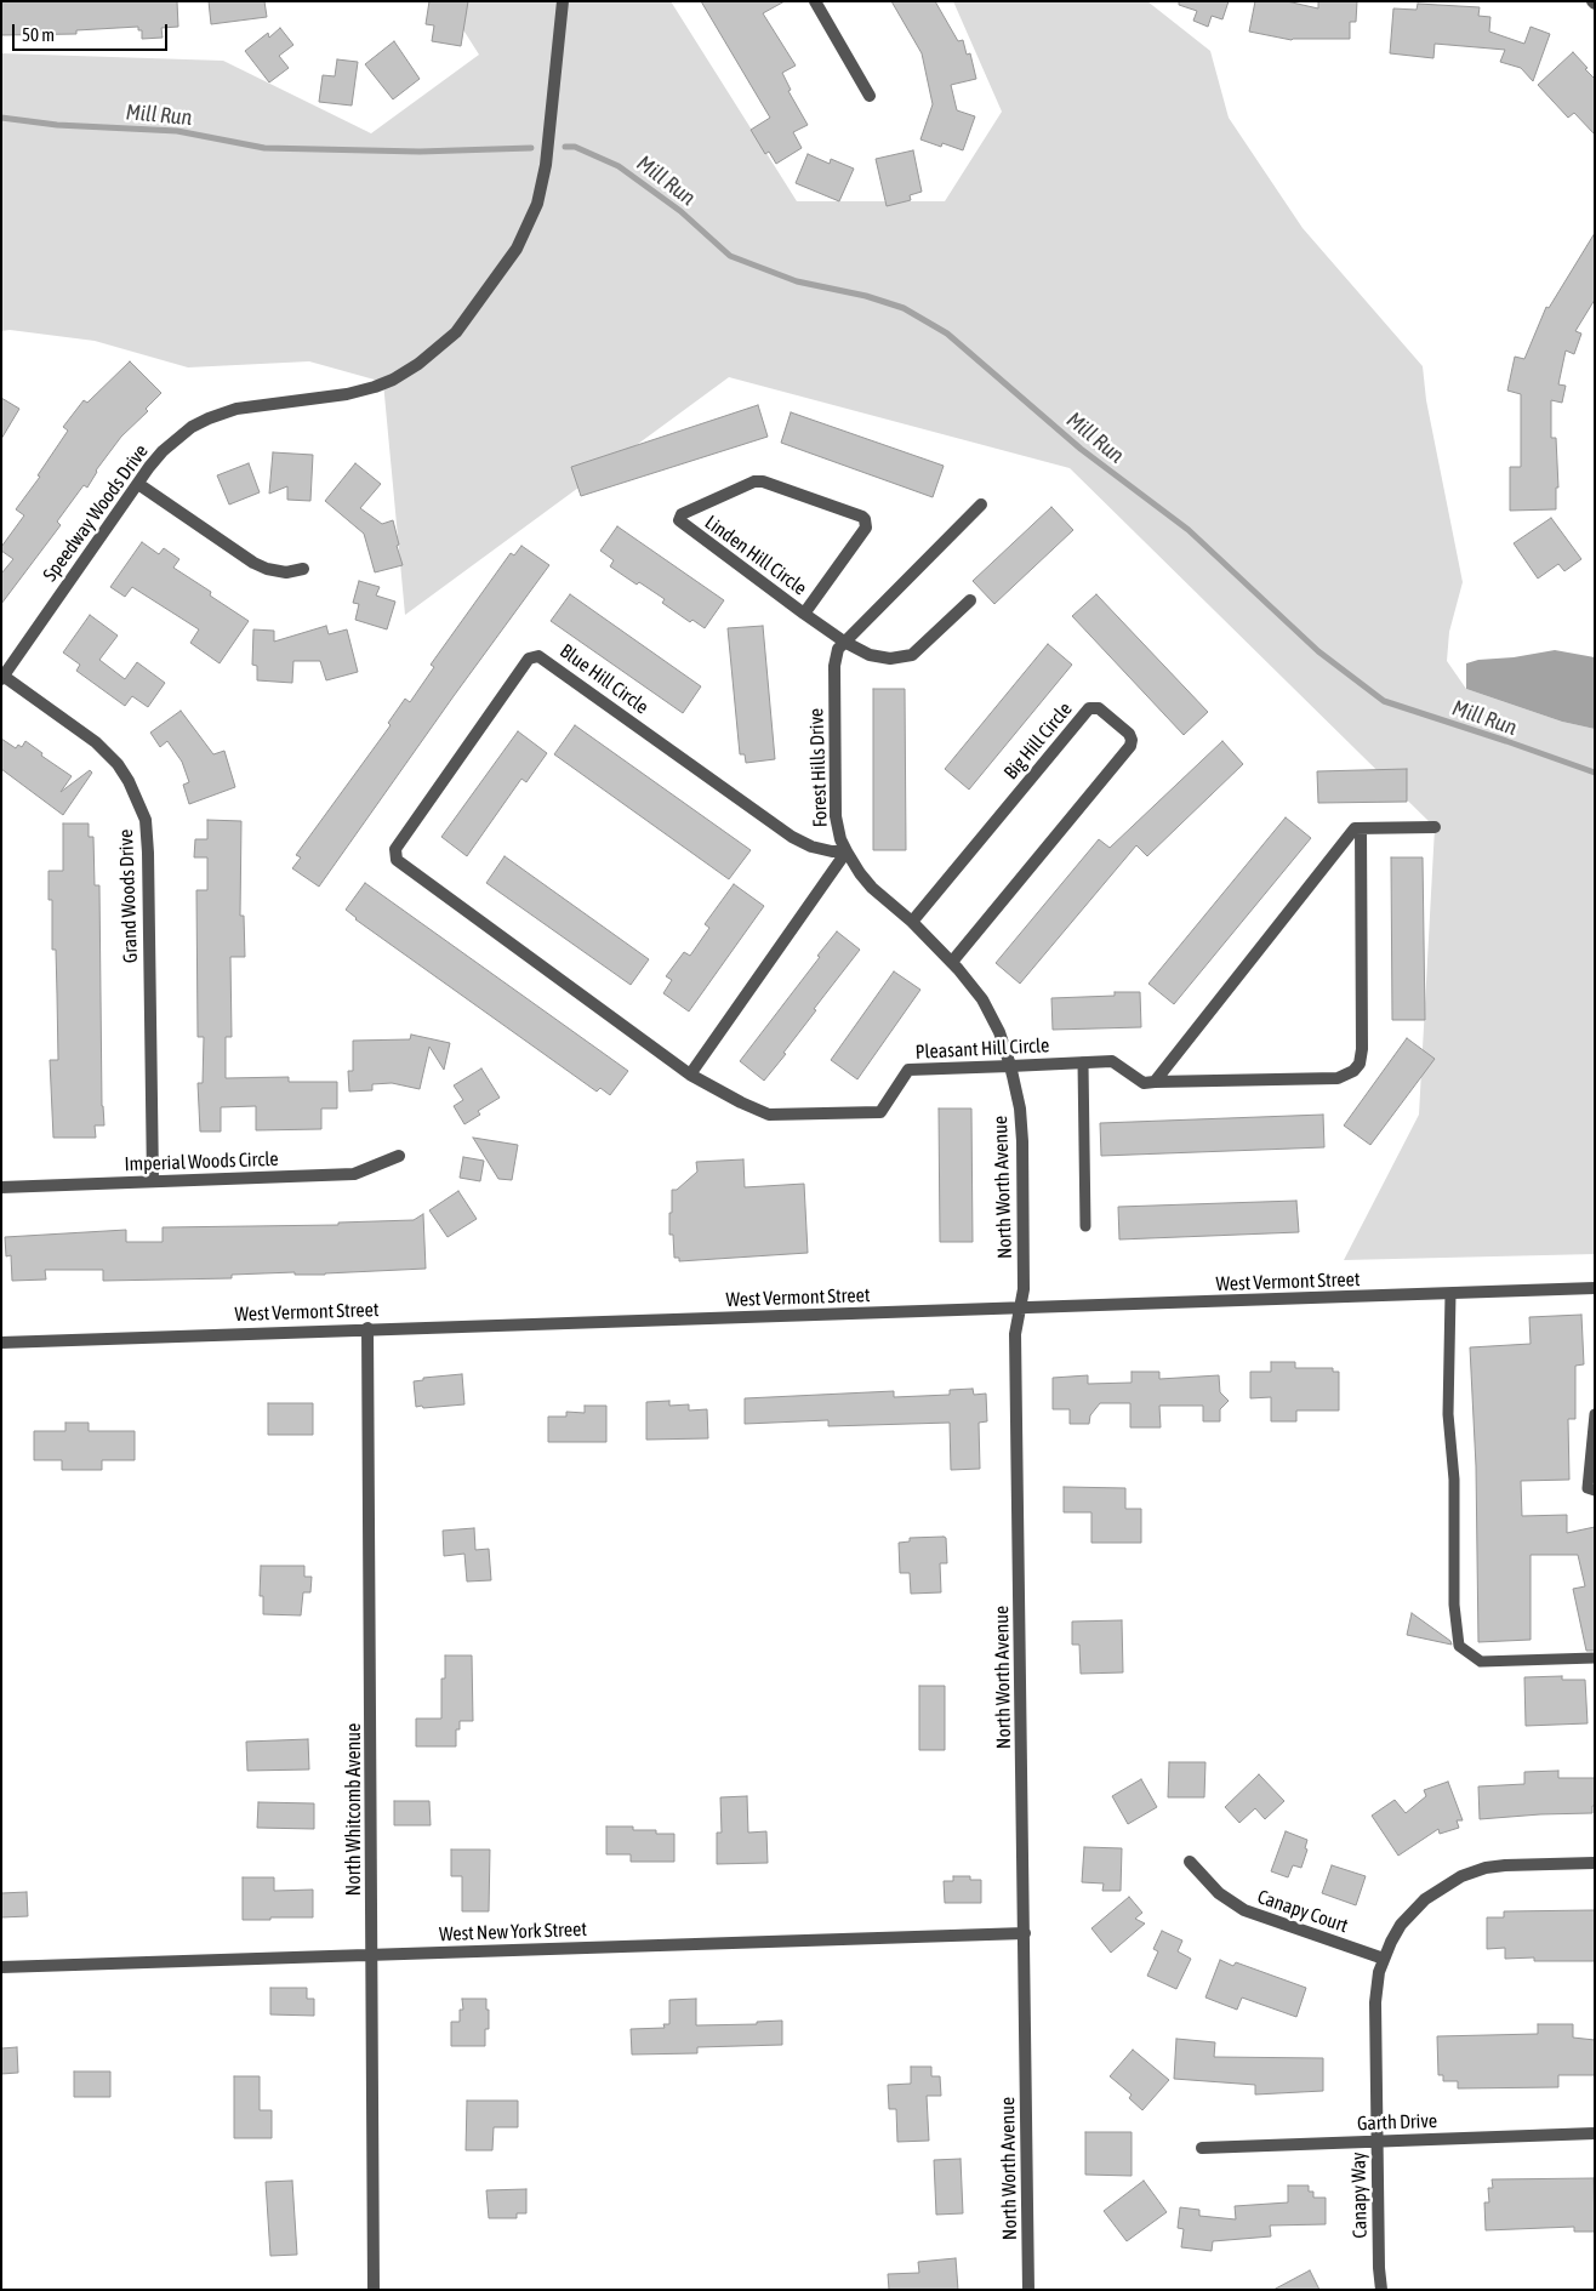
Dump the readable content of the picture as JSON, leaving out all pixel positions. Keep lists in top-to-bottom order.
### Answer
{
  "streets": {
    "street": [
      "Speedway Woods Drive",
      "Linden Hill Circle",
      "Blue Hill Circle",
      "Big Hill Circle",
      "Forest Hills Drive",
      "Grand Woods Drive",
      "Pleasant Hill Circle",
      "Imperial Woods Circle",
      "North Worth Avenue",
      "West Vermont Street",
      "North Whitcomb Avenue",
      "Canapy Court",
      "West New York Street",
      "Garth Drive",
      "Canapy Way"
    ]
  },
  "crossings": [
    ["Speedway Woods Drive", "Grand Woods Drive"],
    ["Linden Hill Circle", "Forest Hills Drive"],
    ["Blue Hill Circle", "Forest Hills Drive"],
    ["Blue Hill Circle", "Pleasant Hill Circle"],
    ["Forest Hills Drive", "Pleasant Hill Circle"],
    ["Grand Woods Drive", "Imperial Woods Circle"],
    ["Pleasant Hill Circle", "North Worth Avenue"],
    ["North Worth Avenue", "West Vermont Street"],
    ["North Worth Avenue", "West New York Street"],
    ["West Vermont Street", "North Whitcomb Avenue"],
    ["North Whitcomb Avenue", "West New York Street"],
    ["Canapy Court", "Canapy Way"],
    ["Garth Drive", "Canapy Way"]
  ],
  "water": ["Mill Run"],
  "scale_bar": "50 m"
}
